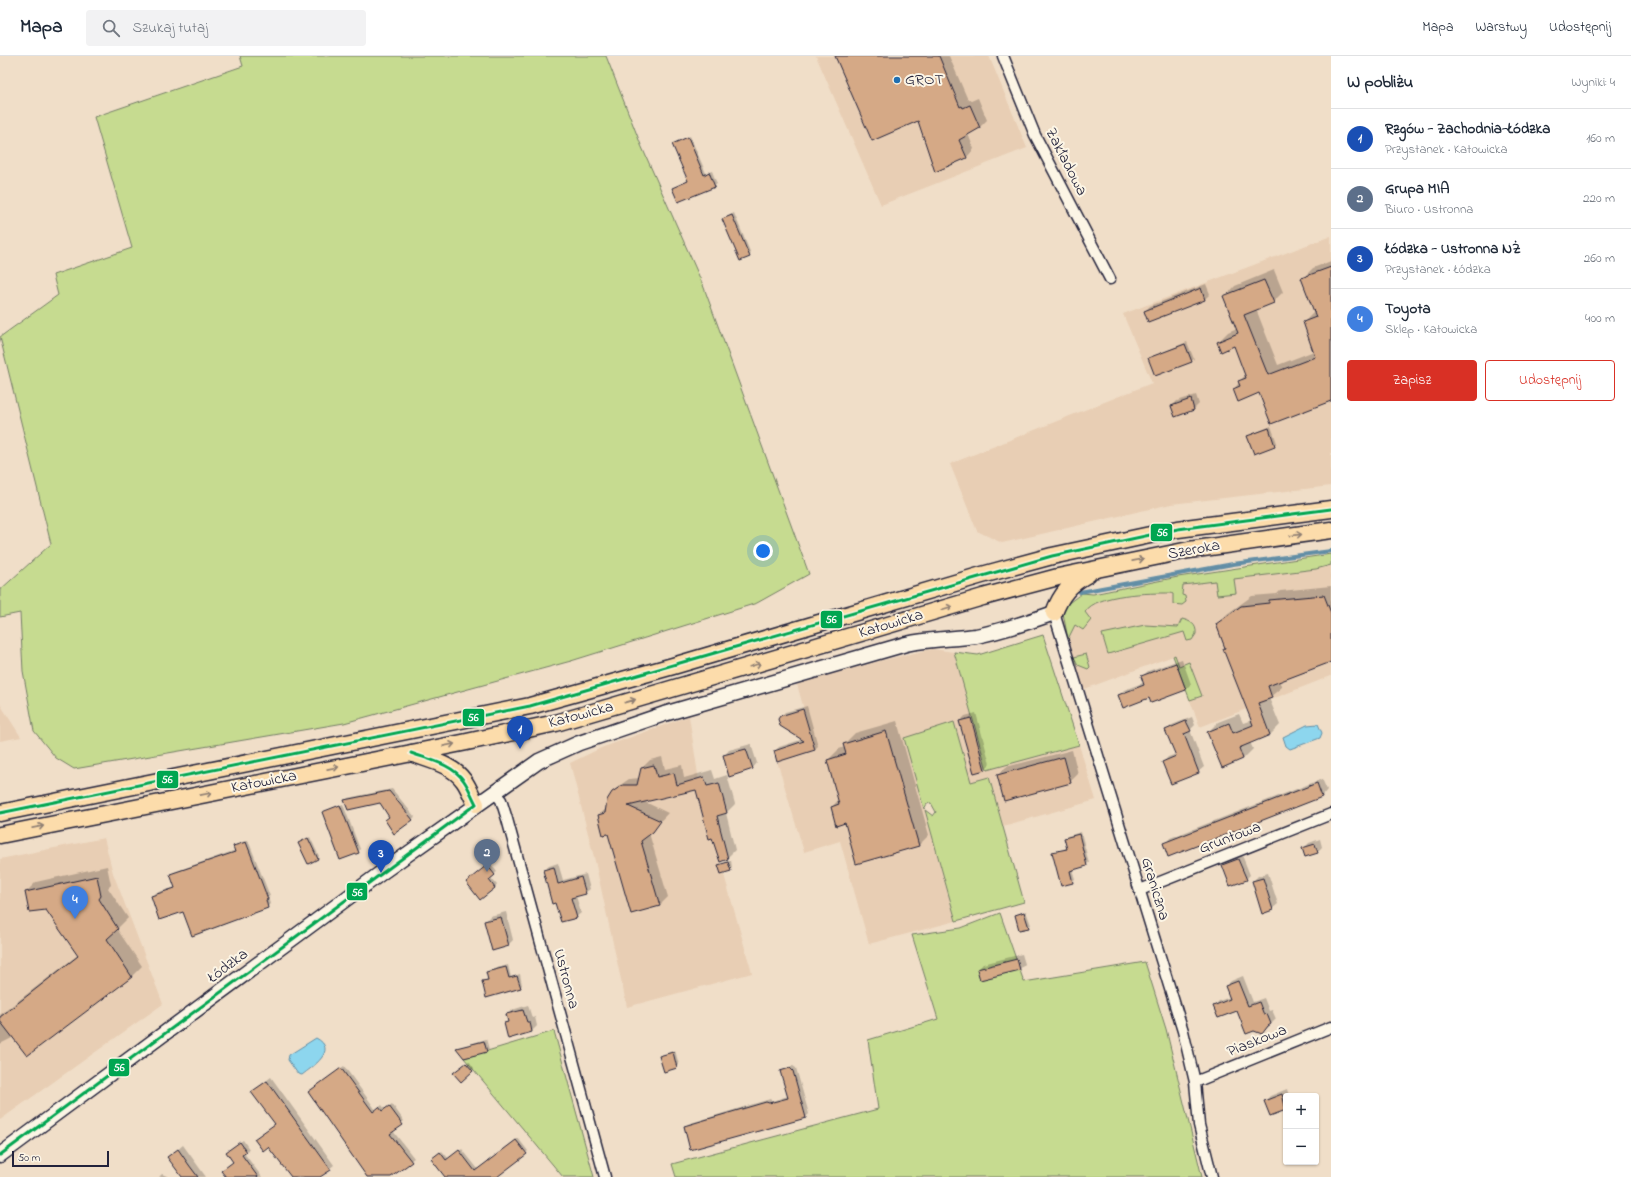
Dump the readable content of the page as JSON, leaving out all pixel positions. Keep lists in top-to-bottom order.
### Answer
{
  "streets": {
    "main road": ["Szeroka", "Katowicka"],
    "street": [
      "Zakładowa",
      "Gruntowa",
      "Graniczna",
      "Łódzka",
      "Ustronna",
      "Piaskowa"
    ]
  },
  "crossings": [
    ["Szeroka", "Katowicka"],
    ["Gruntowa", "Graniczna"],
    ["Graniczna", "Łódzka"],
    ["Graniczna", "Piaskowa"],
    ["Łódzka", "Ustronna"]
  ],
  "places": ["GROT"],
  "lines": ["transit line 56"],
  "scale_bar": "50 m",
  "page": {
    "header": "Mapa",
    "search": "Szukaj tutaj",
    "nav": ["Mapa", "Warstwy", "Udostępnij"],
    "heading": ["W pobliżu", "Wyniki: 4"],
    "list": [
      {
        "mark": "1",
        "name": "Rzgów - Zachodnia-Łódzka",
        "note": "Przystanek · Katowicka",
        "value": "160 m"
      },
      {
        "mark": "2",
        "name": "Grupa MIA",
        "note": "Biuro · Ustronna",
        "value": "220 m"
      },
      {
        "mark": "3",
        "name": "Łódzka - Ustronna NŻ",
        "note": "Przystanek · Łódzka",
        "value": "260 m"
      },
      {
        "mark": "4",
        "name": "Toyota",
        "note": "Sklep · Katowicka",
        "value": "400 m"
      }
    ],
    "buttons": ["Zapisz", "Udostępnij"],
    "pins": [
      "1",
      "2",
      "3",
      "4"
    ],
    "map_buttons": ["+", "−"],
    "scale": "50 m"
  }
}
